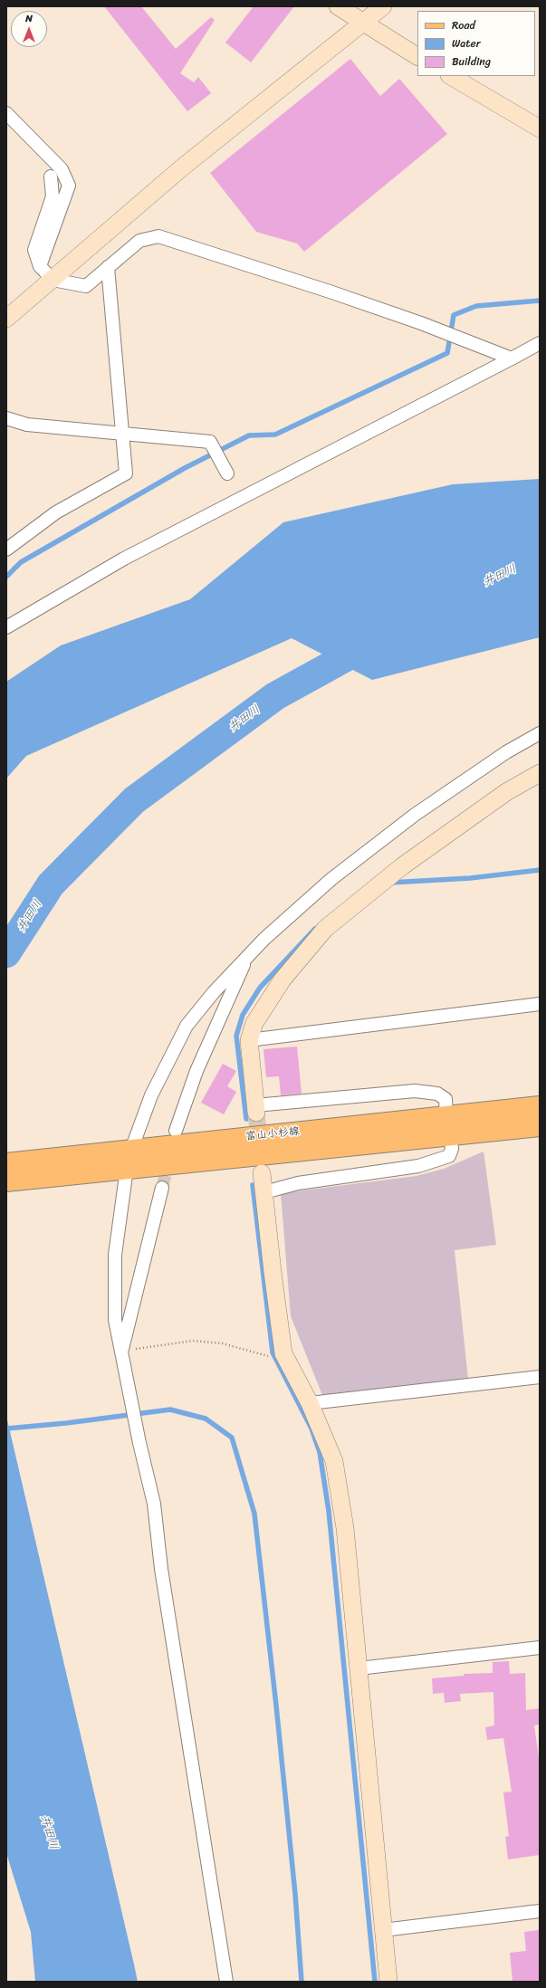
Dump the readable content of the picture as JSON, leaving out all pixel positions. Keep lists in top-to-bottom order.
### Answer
{
  "streets": {
    "main road": ["富山小杉線"]
  },
  "water": ["井田川"],
  "legend": ["Road", "Water", "Building"],
  "north": "top"
}
